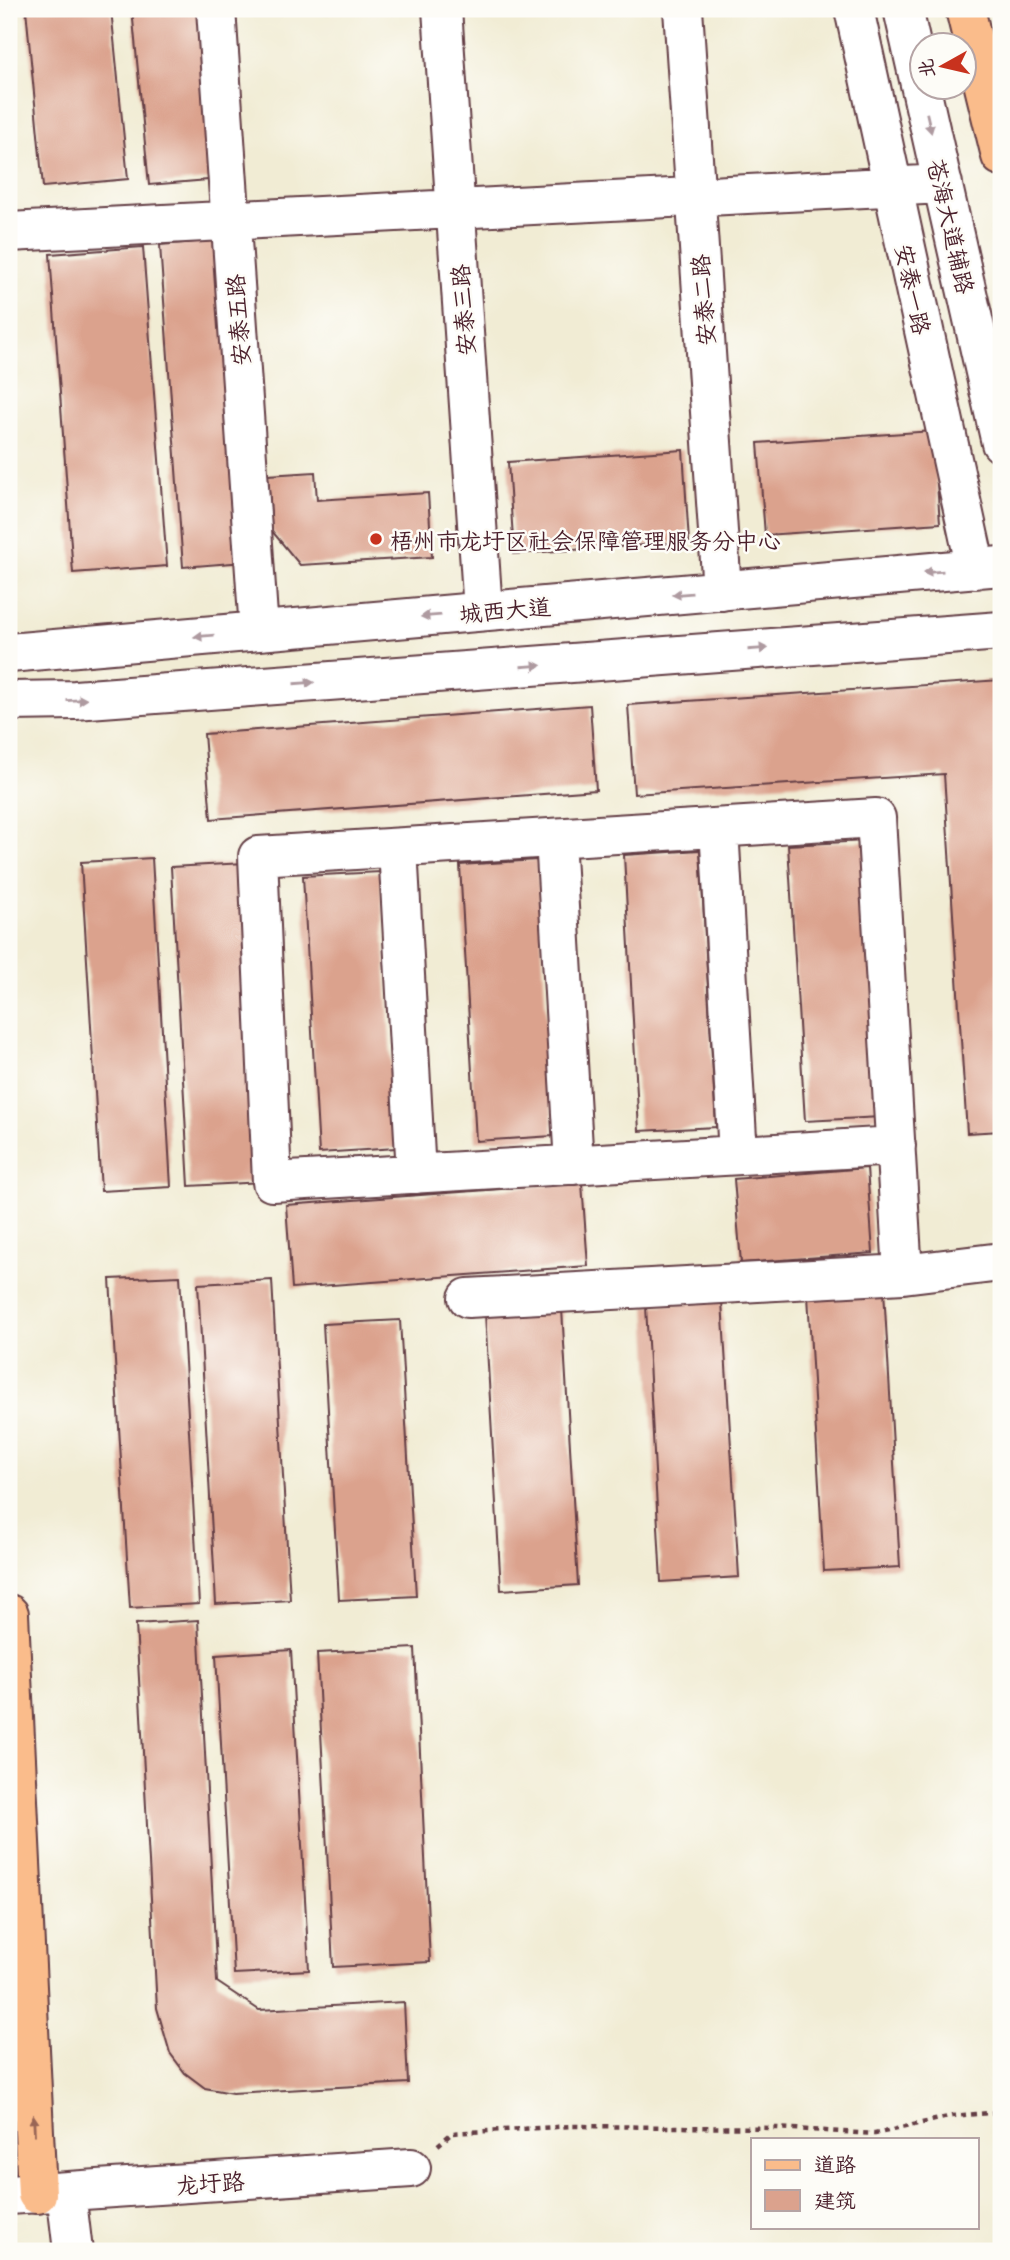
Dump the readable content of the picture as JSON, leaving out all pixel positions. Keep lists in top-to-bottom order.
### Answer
{
  "streets": {
    "street": [
      "苍海大道辅路",
      "安泰一路",
      "安泰二路",
      "安泰三路",
      "安泰五路",
      "城西大道",
      "龙圩路"
    ]
  },
  "crossings": [
    ["安泰一路", "城西大道"],
    ["安泰二路", "城西大道"],
    ["安泰三路", "城西大道"],
    ["安泰五路", "城西大道"]
  ],
  "one_way": ["苍海大道辅路"],
  "places": ["梧州市龙圩区社会保障管理服务分中心"],
  "legend": ["道路", "建筑"],
  "north": "left"
}
